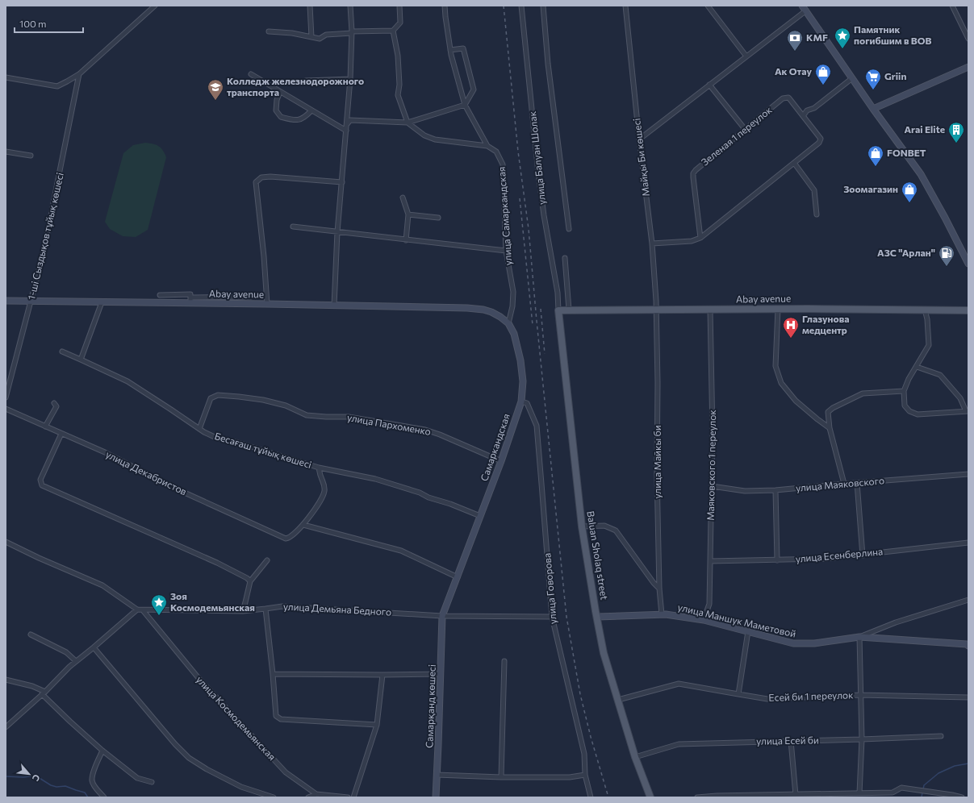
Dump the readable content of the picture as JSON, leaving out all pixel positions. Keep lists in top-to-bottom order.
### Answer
{
  "streets": {
    "main road": ["Abay avenue", "Baluan Sholaq street"],
    "street": [
      "Зеленая 1 переулок",
      "Майқы Би көшесі",
      "улица Балуан Шолак",
      "улица Самаркандская",
      "1-ші Сыздықов тұйық көшесі",
      "улица Пархоменко",
      "Самаркандская",
      "Бесағаш тұйық көшесі",
      "улица Майкы би",
      "Маяковского 1 переулок",
      "улица Декабристов",
      "улица Маяковского",
      "улица Есенберлина",
      "улица Говорова",
      "улица Демьяна Бедного",
      "улица Маншук Маметовой",
      "Есей би 1 переулок",
      "Самарқанд көшесі",
      "улица Космодемьянская",
      "улица Есей би"
    ]
  },
  "crossings": [
    ["Майқы Би көшесі", "Abay avenue"],
    ["Майқы Би көшесі", "улица Майкы би"],
    ["улица Балуан Шолак", "Abay avenue"],
    ["улица Балуан Шолак", "Baluan Sholaq street"],
    ["улица Самаркандская", "Abay avenue"],
    ["улица Самаркандская", "Самаркандская"],
    ["1-ші Сыздықов тұйық көшесі", "Abay avenue"],
    ["Abay avenue", "Самаркандская"],
    ["Abay avenue", "улица Майкы би"],
    ["Abay avenue", "Маяковского 1 переулок"],
    ["Abay avenue", "Baluan Sholaq street"],
    ["улица Пархоменко", "Самаркандская"],
    ["улица Пархоменко", "Бесағаш тұйық көшесі"],
    ["Самаркандская", "Бесағаш тұйық көшесі"],
    ["Самаркандская", "улица Говорова"],
    ["Самаркандская", "улица Демьяна Бедного"],
    ["Самаркандская", "Самарқанд көшесі"],
    ["улица Майкы би", "улица Маншук Маметовой"],
    ["Маяковского 1 переулок", "улица Маяковского"],
    ["Маяковского 1 переулок", "улица Есенберлина"],
    ["Маяковского 1 переулок", "улица Маншук Маметовой"],
    ["Baluan Sholaq street", "улица Маншук Маметовой"],
    ["Baluan Sholaq street", "Есей би 1 переулок"],
    ["Baluan Sholaq street", "улица Есей би"],
    ["улица Говорова", "улица Демьяна Бедного"],
    ["улица Демьяна Бедного", "Самарқанд көшесі"],
    ["улица Демьяна Бедного", "улица Космодемьянская"]
  ],
  "places": {
    "place": ["Памятник погибшим в ВОВ", "Зоя Космодемьянская"],
    "bank": ["KMF"],
    "shop": ["Ак Отау", "FONBET", "Зоомагазин"],
    "supermarket": ["Griin"],
    "school or university": ["Колледж железнодорожного транспорта"],
    "building": ["Arai Elite"],
    "fuel station": ["АЗС \"Арлан\""],
    "hospital": ["Глазунова медцентр"]
  },
  "scale_bar": "100 m",
  "north": "bottom right"
}
